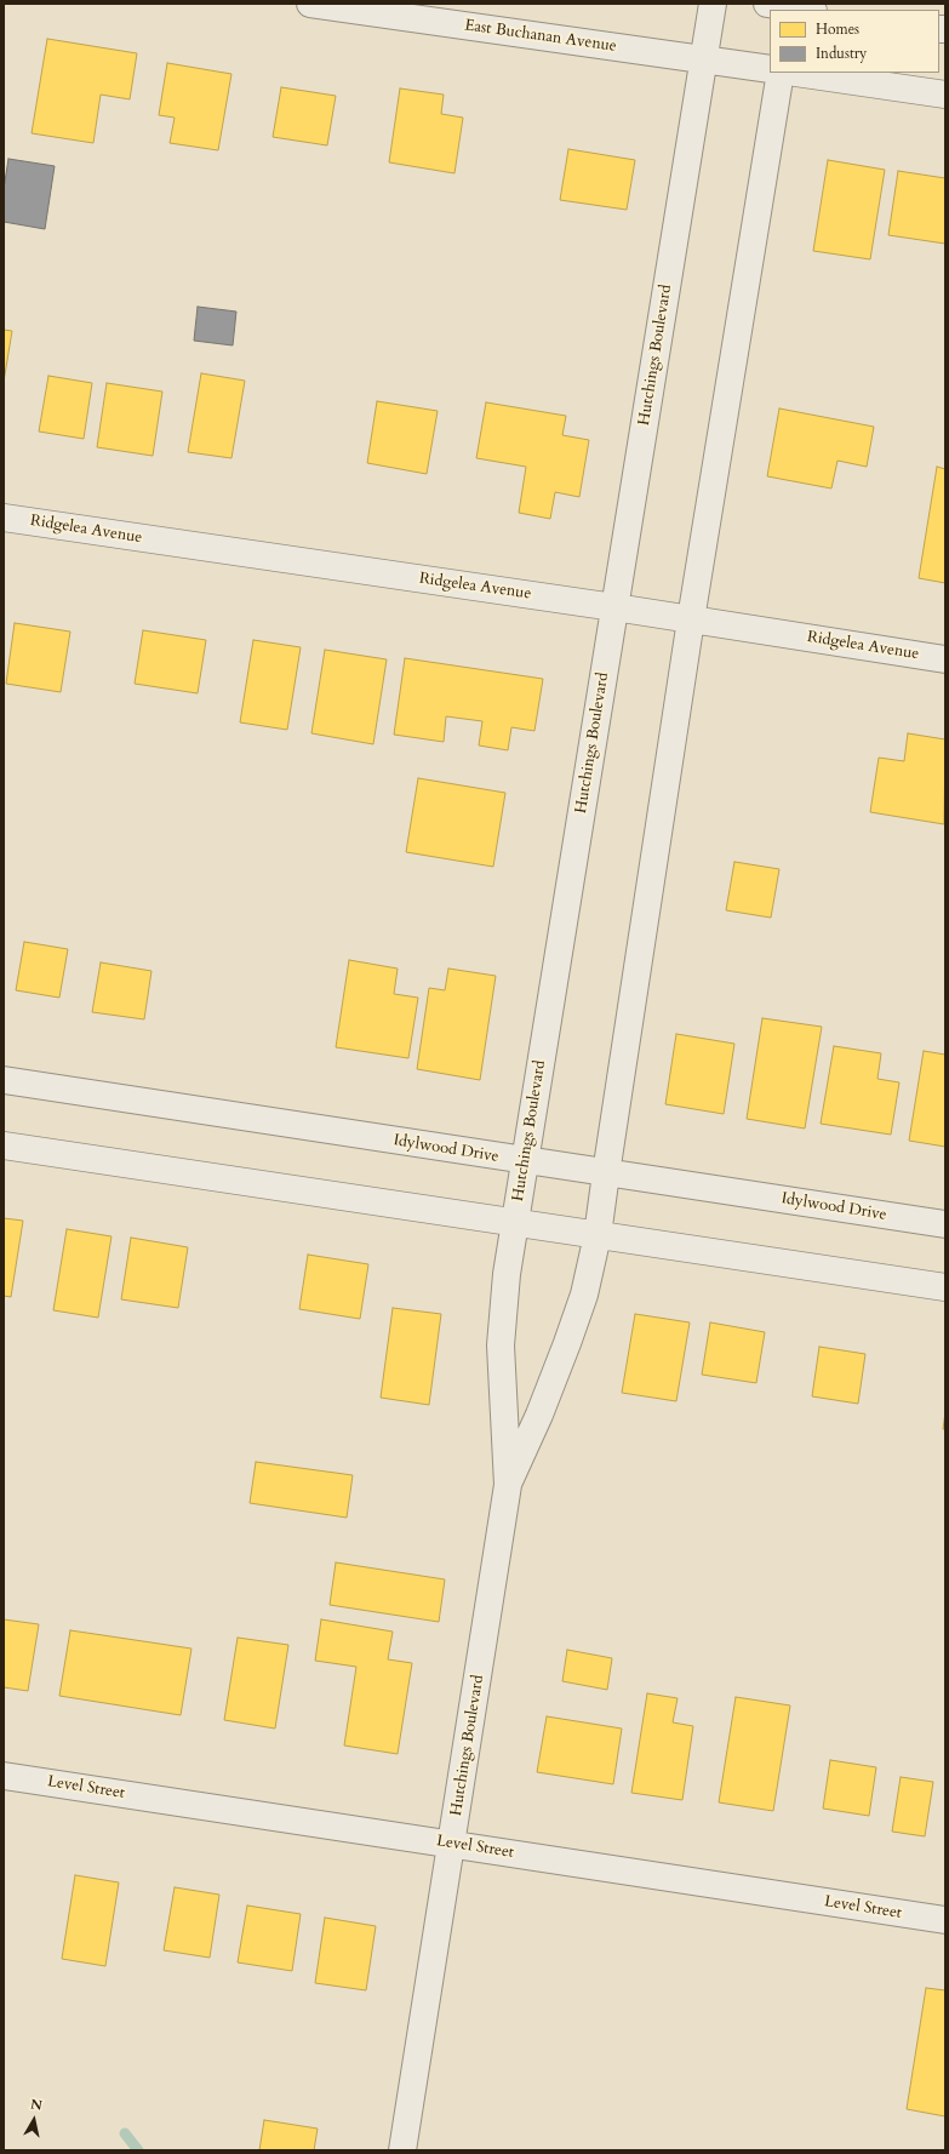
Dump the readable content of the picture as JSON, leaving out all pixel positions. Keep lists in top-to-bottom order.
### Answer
{
  "streets": {
    "street": [
      "East Buchanan Avenue",
      "Hutchings Boulevard",
      "Ridgelea Avenue",
      "Idylwood Drive",
      "Level Street"
    ]
  },
  "crossings": [
    ["East Buchanan Avenue", "Hutchings Boulevard"],
    ["Hutchings Boulevard", "Ridgelea Avenue"],
    ["Hutchings Boulevard", "Idylwood Drive"],
    ["Hutchings Boulevard", "Level Street"]
  ],
  "legend": ["Homes", "Industry"],
  "north": "top"
}
